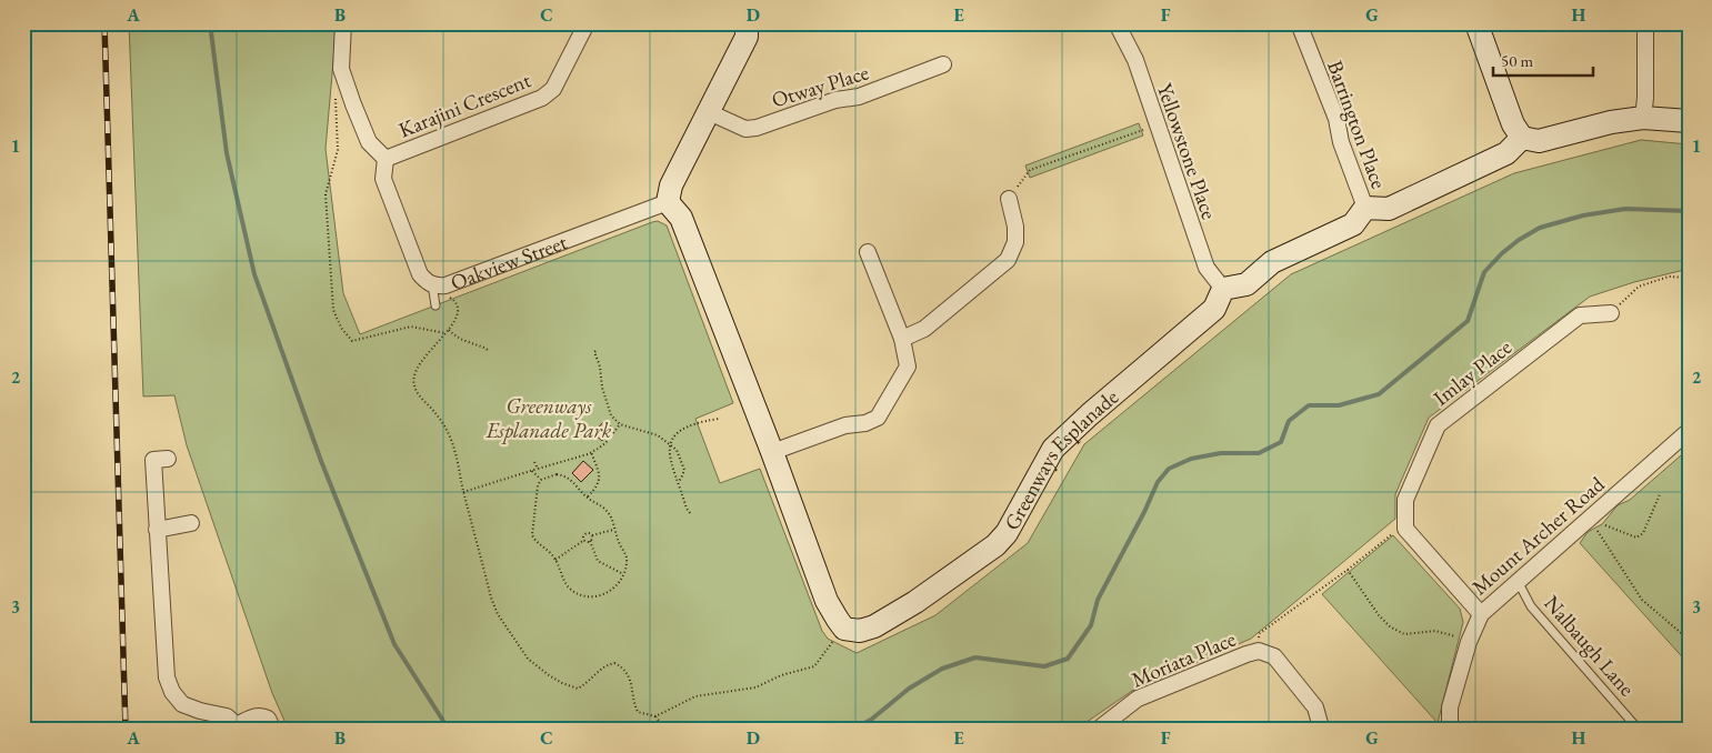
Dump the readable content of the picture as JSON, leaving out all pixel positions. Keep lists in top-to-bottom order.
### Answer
{
  "streets": {
    "street": [
      "Otway Place",
      "Karajini Crescent",
      "Barrington Place",
      "Yellowstone Place",
      "Oakview Street",
      "Imlay Place",
      "Greenways Esplanade",
      "Mount Archer Road",
      "Moriata Place"
    ],
    "lane": ["Nalbaugh Lane"]
  },
  "crossings": [
    ["Karajini Crescent", "Oakview Street"],
    ["Yellowstone Place", "Greenways Esplanade"],
    ["Mount Archer Road", "Nalbaugh Lane"]
  ],
  "parks": ["Greenways Esplanade Park"],
  "scale_bar": "50 m",
  "grid": {
    "columns": [
      "A",
      "B",
      "C",
      "D",
      "E",
      "F",
      "G",
      "H"
    ],
    "rows": ["1", "2", "3"]
  }
}
